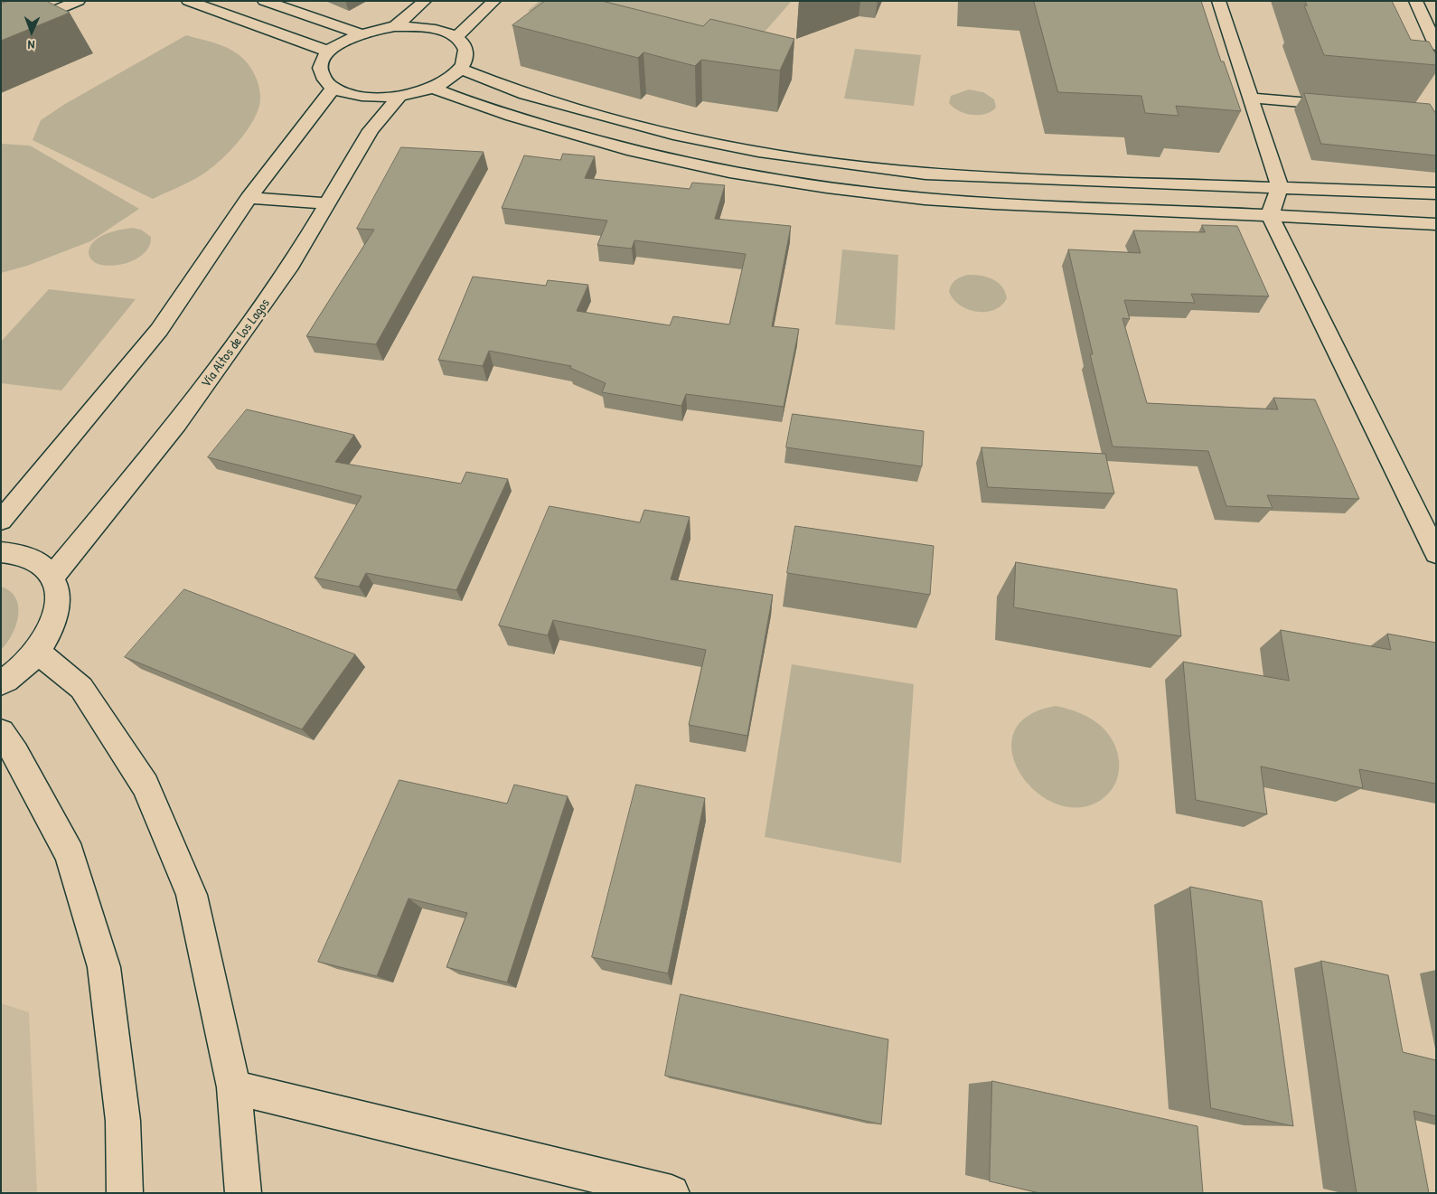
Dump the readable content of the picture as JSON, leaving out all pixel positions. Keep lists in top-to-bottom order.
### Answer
{
  "streets": {
    "street": ["Vía Altos de los Lagos"]
  },
  "north": "bottom"
}
